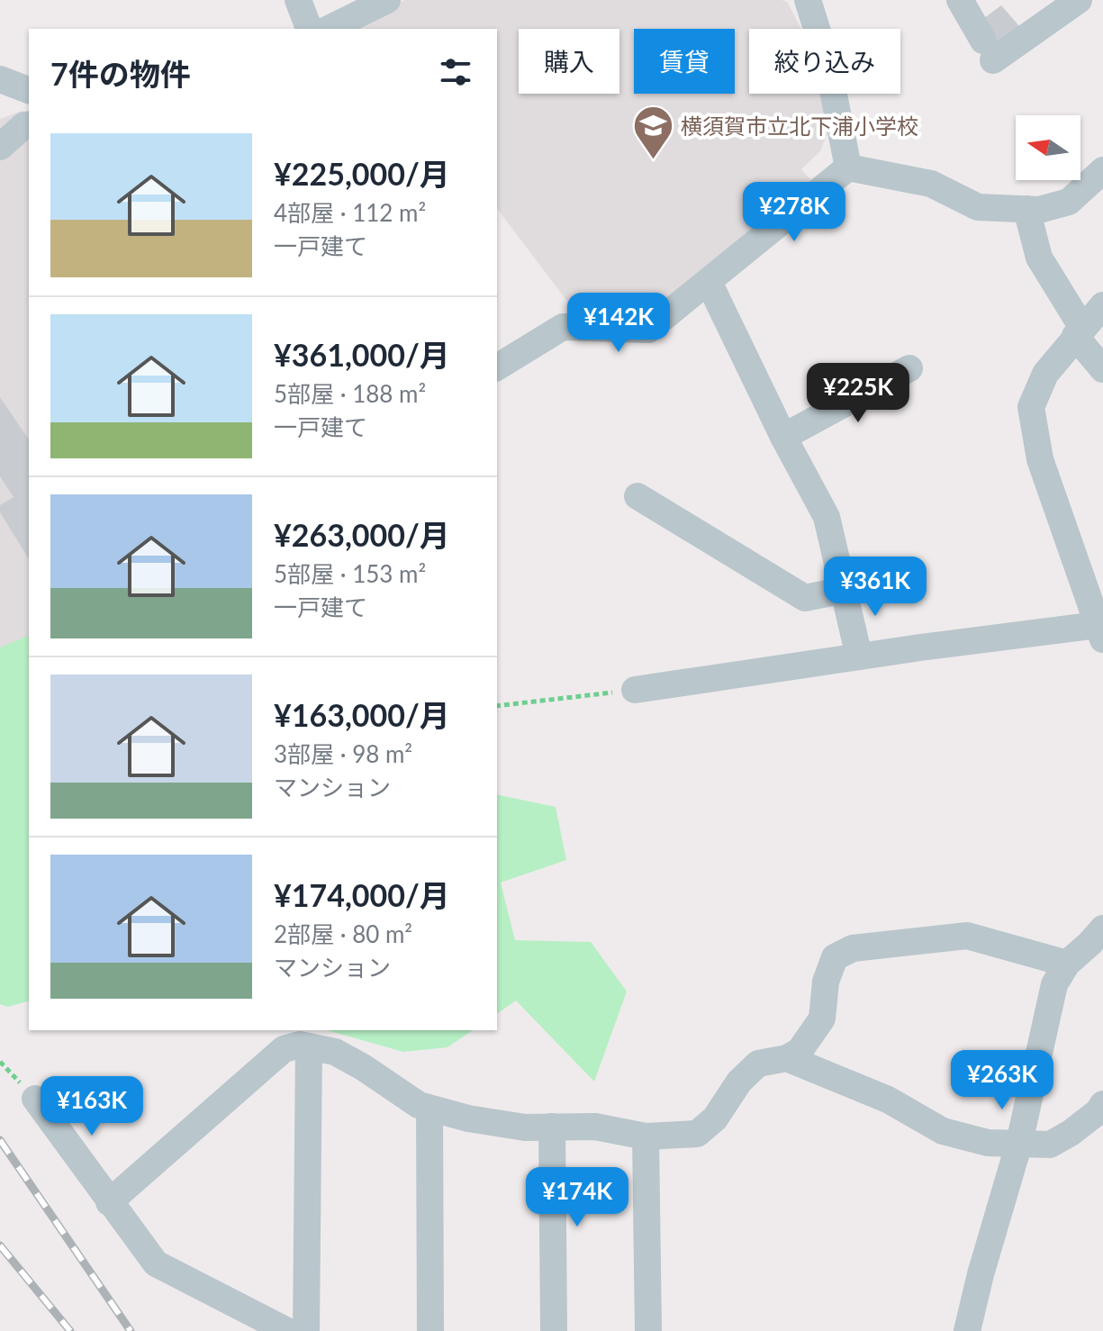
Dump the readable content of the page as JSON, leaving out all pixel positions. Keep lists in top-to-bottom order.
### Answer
{
  "places": {
    "school or university": ["横須賀市立北下浦小学校"]
  },
  "north": "left",
  "page": {
    "chip": ["購入", "賃貸", "絞り込み"],
    "heading": "7件の物件",
    "list": [
      {
        "name": "¥225,000/月",
        "note": "4部屋 · 112 m² · 一戸建て"
      },
      {
        "name": "¥361,000/月",
        "note": "5部屋 · 188 m² · 一戸建て"
      },
      {
        "name": "¥263,000/月",
        "note": "5部屋 · 153 m² · 一戸建て"
      },
      {
        "name": "¥163,000/月",
        "note": "3部屋 · 98 m² · マンション"
      },
      {
        "name": "¥174,000/月",
        "note": "2部屋 · 80 m² · マンション"
      }
    ],
    "price": [
      "¥278K",
      "¥142K",
      "¥225K",
      "¥361K",
      "¥263K",
      "¥163K",
      "¥174K"
    ]
  }
}
